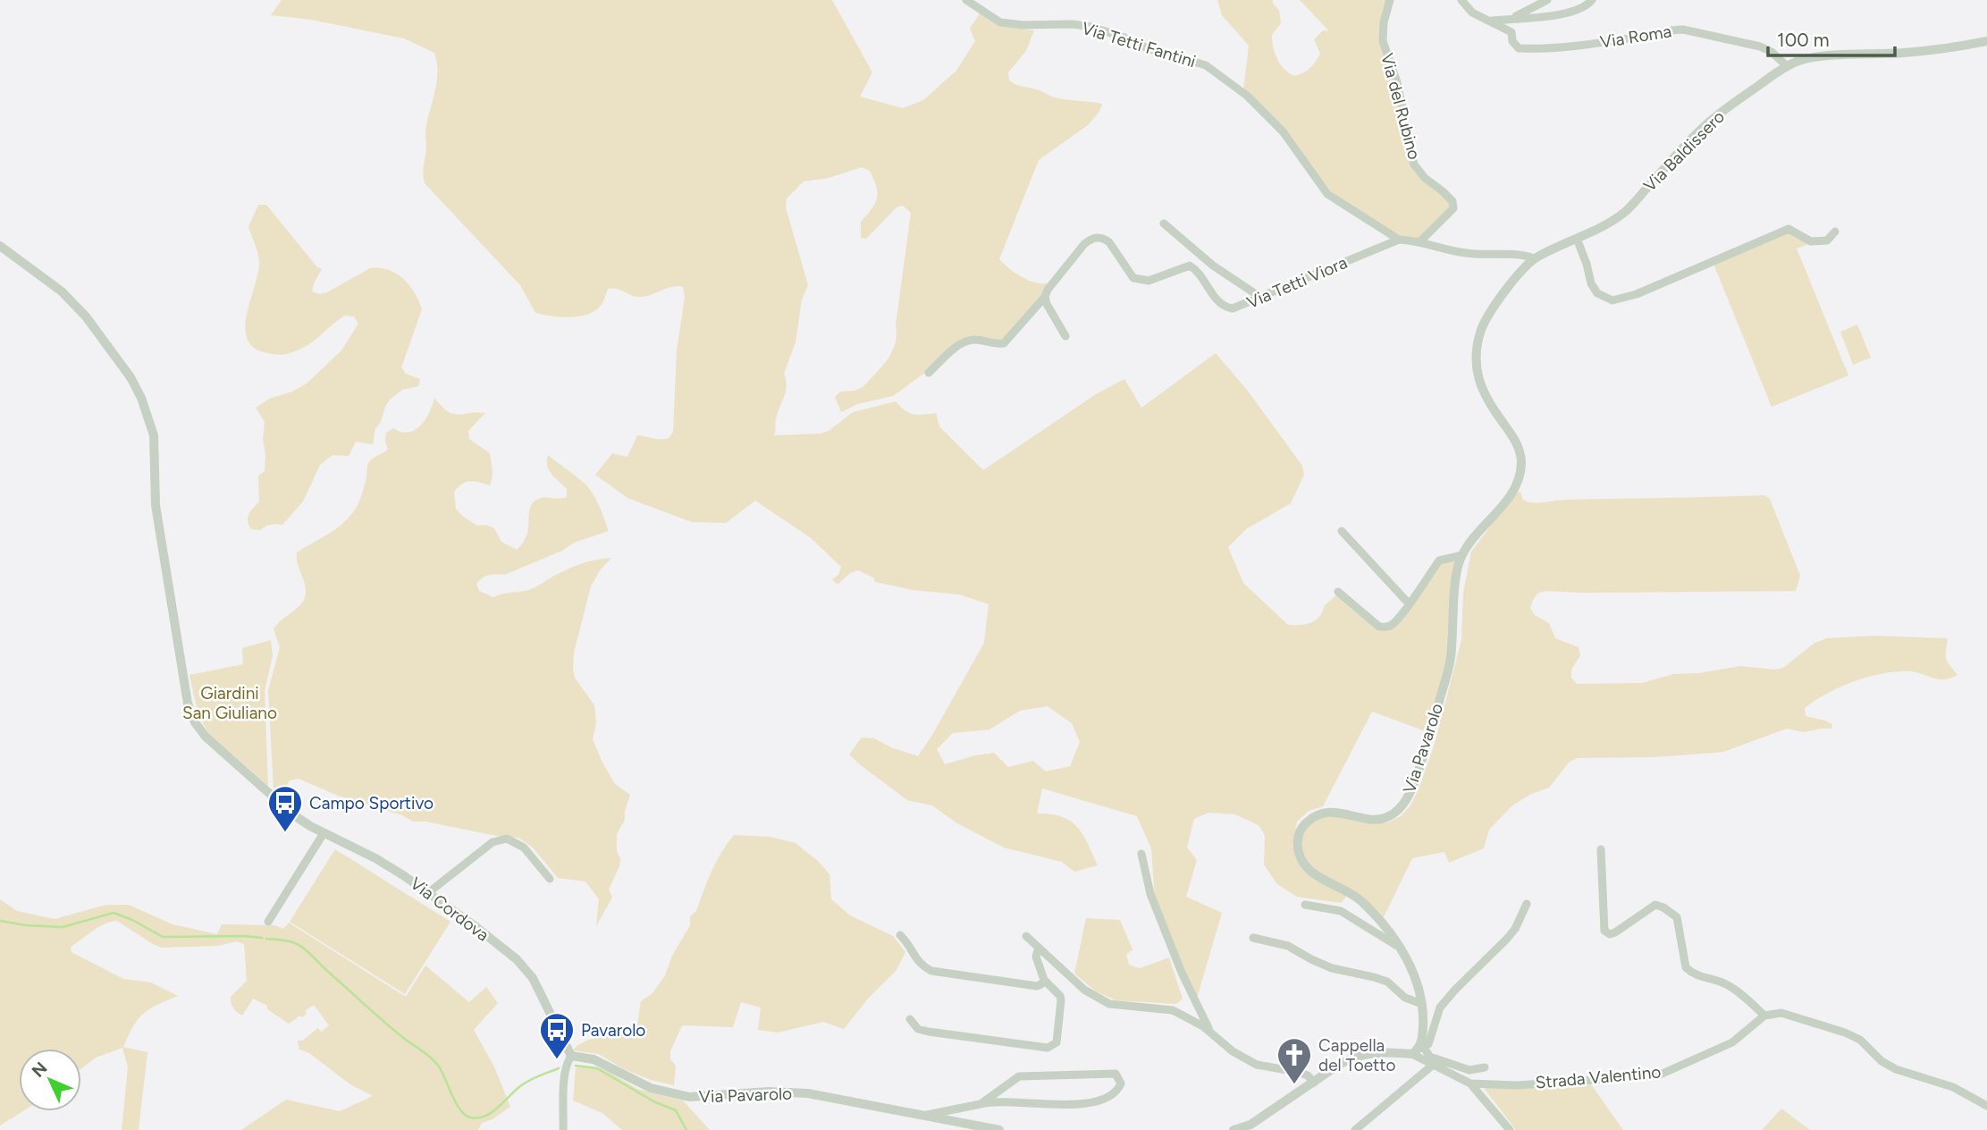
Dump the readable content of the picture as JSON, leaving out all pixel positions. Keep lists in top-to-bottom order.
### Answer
{
  "streets": {
    "street": [
      "Via Roma",
      "Via Tetti Fantini",
      "Via del Rubino",
      "Via Baldissero",
      "Via Tetti Viora",
      "Via Pavarolo",
      "Via Cordova",
      "Strada Valentino"
    ]
  },
  "crossings": [
    ["Via Roma", "Via Baldissero"],
    ["Via Tetti Fantini", "Via Tetti Viora"],
    ["Via Baldissero", "Via Pavarolo"],
    ["Via Pavarolo", "Via Cordova"]
  ],
  "parks": ["Giardini San Giuliano"],
  "places": {
    "bus stop": ["Campo Sportivo", "Pavarolo"],
    "church": ["Cappella del Toetto"]
  },
  "scale_bar": "100 m",
  "north": "top left"
}
